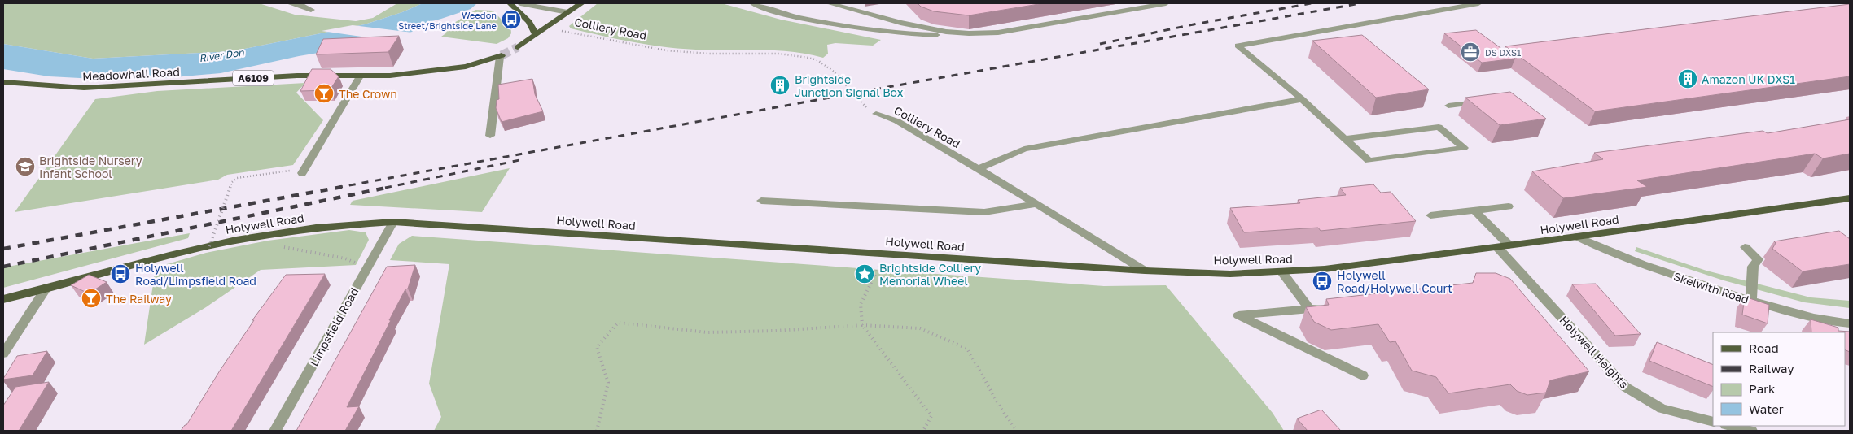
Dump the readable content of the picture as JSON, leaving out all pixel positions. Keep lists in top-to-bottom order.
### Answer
{
  "streets": {
    "main road": ["Meadowhall Road", "A6109", "Holywell Road"],
    "street": [
      "Colliery Road",
      "Skelwith Road",
      "Limpsfield Road",
      "Holywell Heights"
    ]
  },
  "crossings": [
    ["Colliery Road", "Holywell Road"],
    ["Holywell Road", "Skelwith Road"],
    ["Holywell Road", "Limpsfield Road"],
    ["Holywell Road", "Holywell Heights"]
  ],
  "water": ["River Don"],
  "places": {
    "bus stop": ["Weedon Street/Brightside Lane", "Holywell Road/Limpsfield Road", "Holywell Road/Holywell Court"],
    "office": ["DS DXS1"],
    "building": ["Amazon UK DXS1", "Brightside Junction Signal Box"],
    "bar": ["The Crown", "The Railway"],
    "school or university": ["Brightside Nursery Infant School"],
    "place": ["Brightside Colliery Memorial Wheel"]
  },
  "legend": [
    "Road",
    "Railway",
    "Park",
    "Water"
  ]
}
